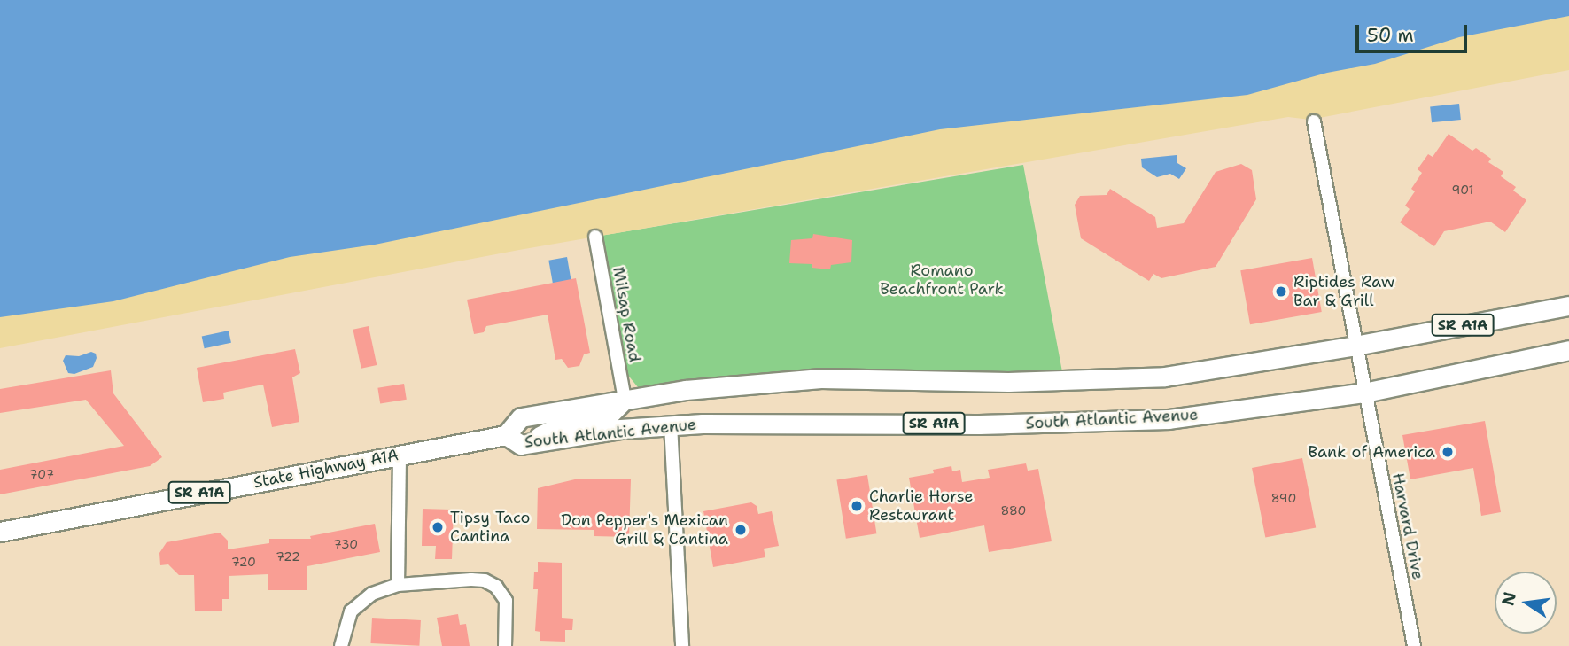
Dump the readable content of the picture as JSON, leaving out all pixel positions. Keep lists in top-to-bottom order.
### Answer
{
  "streets": {
    "main road": ["SR A1A", "South Atlantic Avenue", "State Highway A1A"],
    "street": ["Milsap Road", "Harvard Drive"]
  },
  "crossings": [
    ["Milsap Road", "South Atlantic Avenue"],
    ["South Atlantic Avenue", "State Highway A1A"],
    ["South Atlantic Avenue", "Harvard Drive"]
  ],
  "parks": ["Romano Beachfront Park"],
  "places": [
    "Riptides Raw Bar & Grill",
    "Bank of America",
    "Charlie Horse Restaurant",
    "Tipsy Taco Cantina",
    "Don Pepper's Mexican Grill & Cantina"
  ],
  "house_numbers": [
    "901",
    "707",
    "890",
    "880",
    "730",
    "722",
    "720"
  ],
  "scale_bar": "50 m",
  "north": "left"
}
